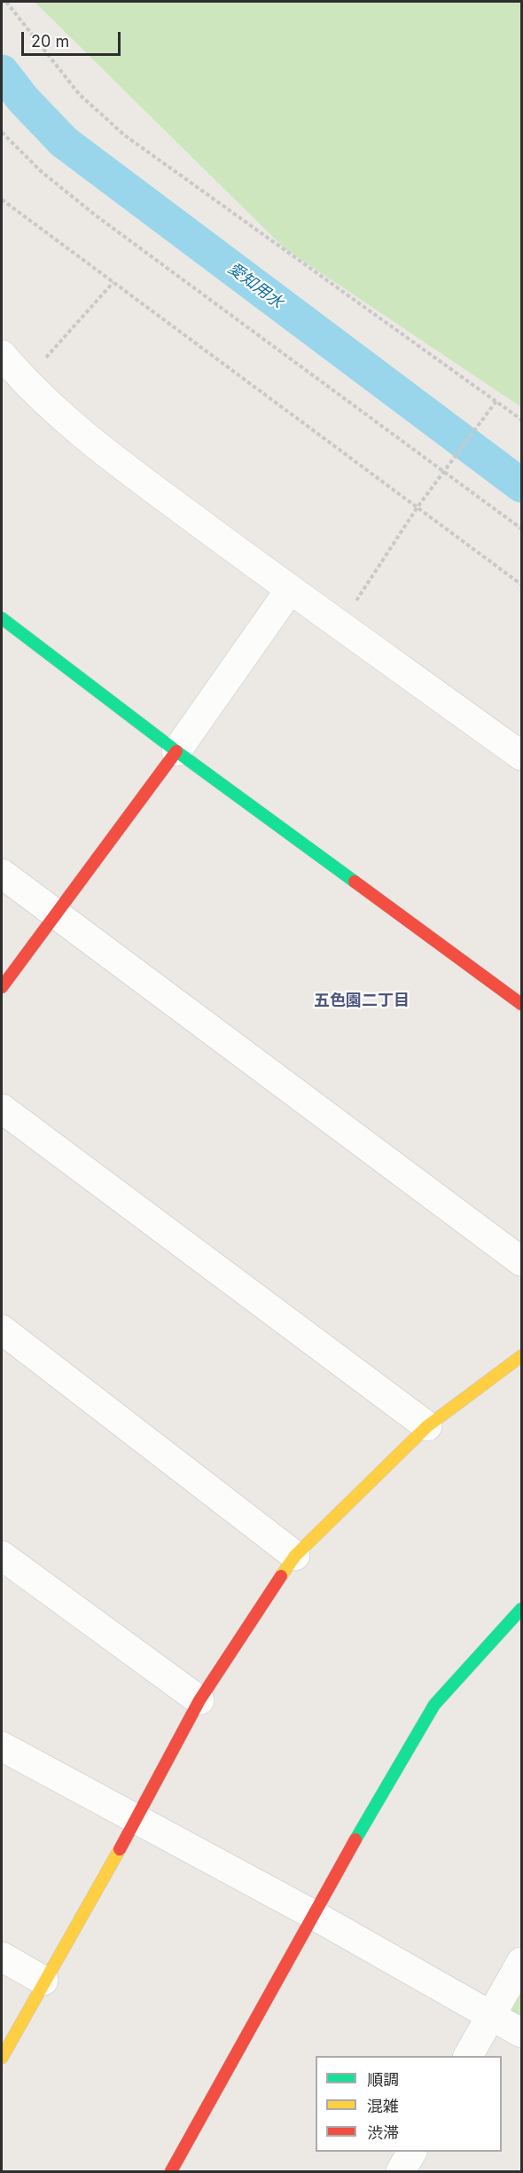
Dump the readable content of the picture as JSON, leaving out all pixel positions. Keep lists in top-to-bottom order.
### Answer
{
  "districts": ["五色園二丁目"],
  "water": ["愛知用水"],
  "legend": ["順調", "混雑", "渋滞"],
  "scale_bar": "20 m"
}
